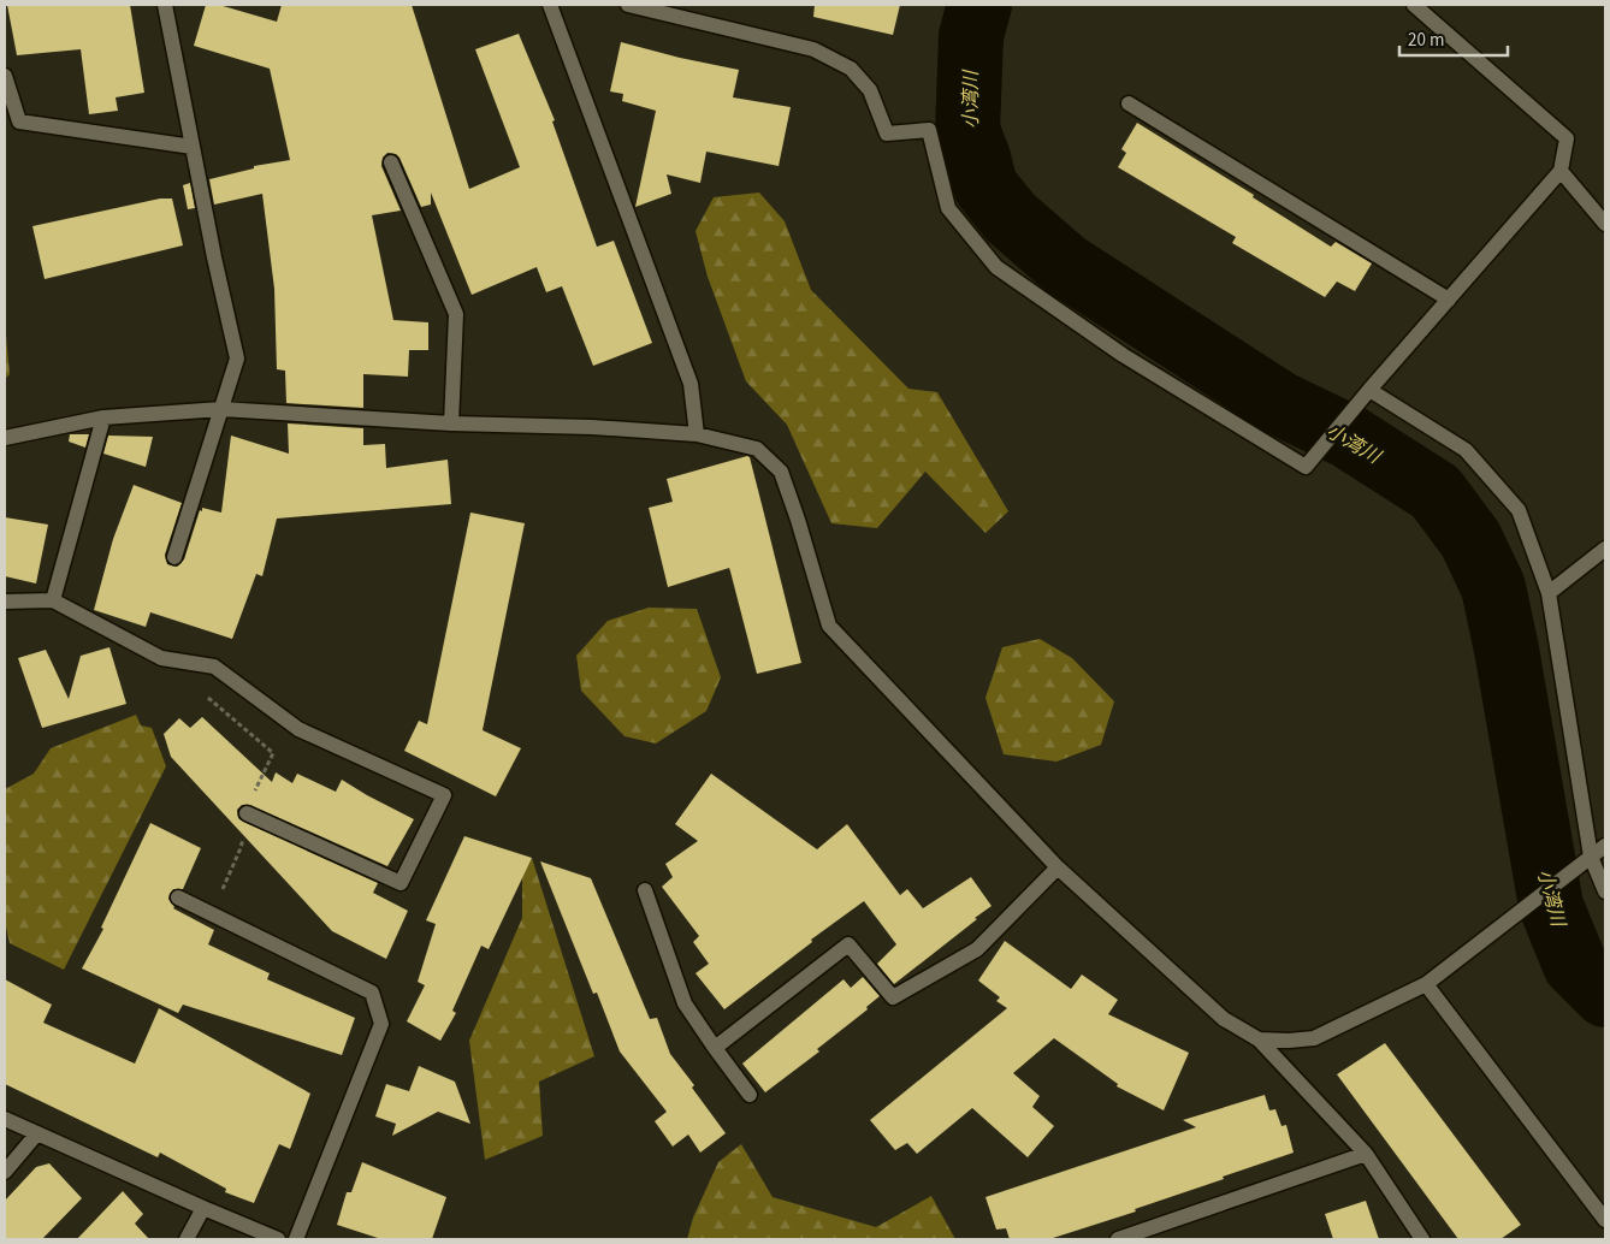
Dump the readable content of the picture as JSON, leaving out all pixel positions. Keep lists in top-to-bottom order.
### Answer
{
  "water": ["小湾川"],
  "scale_bar": "20 m"
}
